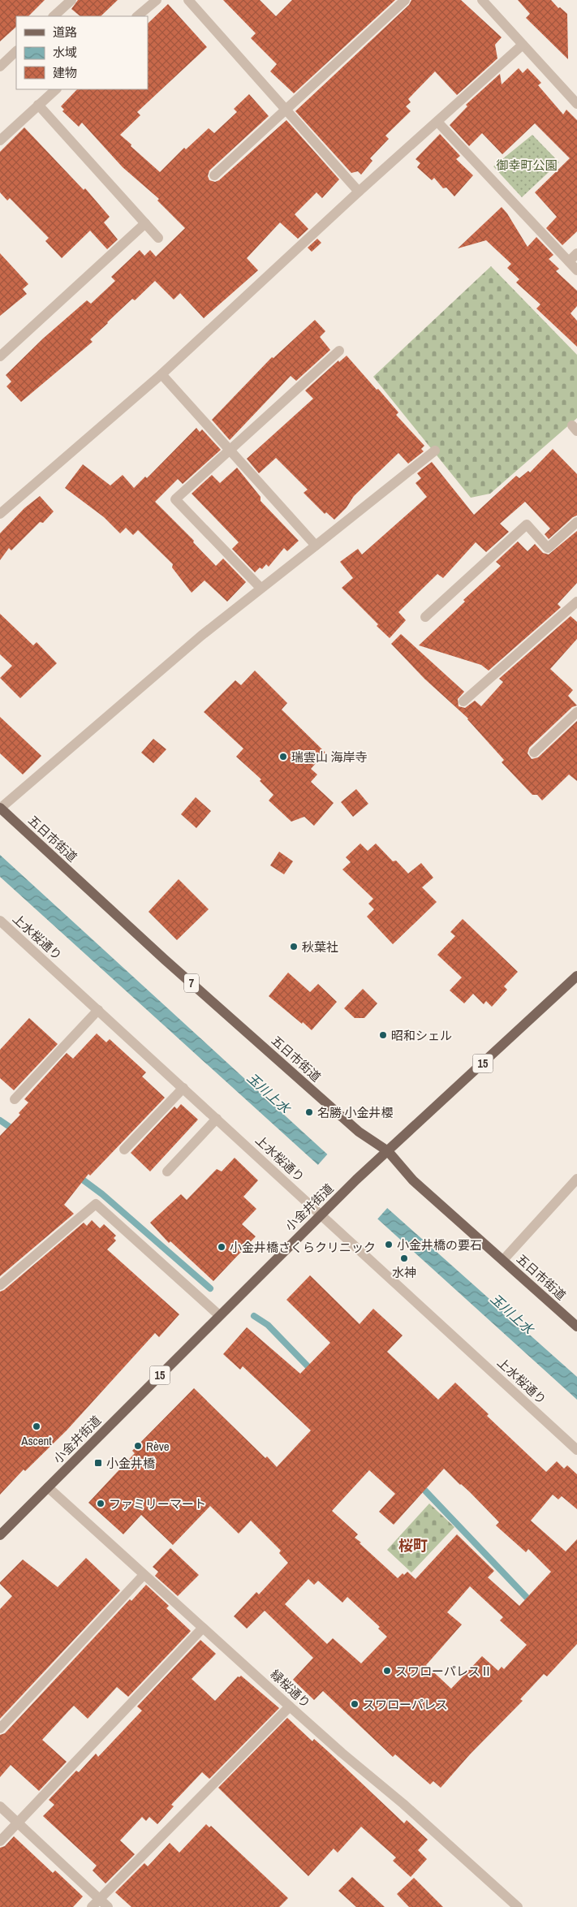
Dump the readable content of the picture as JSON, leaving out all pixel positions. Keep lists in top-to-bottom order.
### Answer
{
  "streets": {
    "main road": [
      "五日市街道",
      "7",
      "15",
      "小金井街道"
    ],
    "street": ["上水桜通り", "緑桜通り"]
  },
  "crossings": [
    ["五日市街道", "小金井街道"],
    ["上水桜通り", "小金井街道"],
    ["小金井街道", "緑桜通り"]
  ],
  "districts": ["桜町"],
  "water": ["玉川上水"],
  "parks": ["御幸町公園"],
  "places": {
    "other": [
      "瑞雲山 海岸寺",
      "秋葉社",
      "昭和シェル",
      "名勝 小金井櫻",
      "小金井橋の要石",
      "小金井橋さくらクリニック",
      "水神",
      "Ascent",
      "Rève",
      "ファミリーマート",
      "スワローパレスⅡ",
      "スワローパレス"
    ],
    "transit": ["小金井橋"]
  },
  "legend": ["道路", "水域", "建物"]
}
